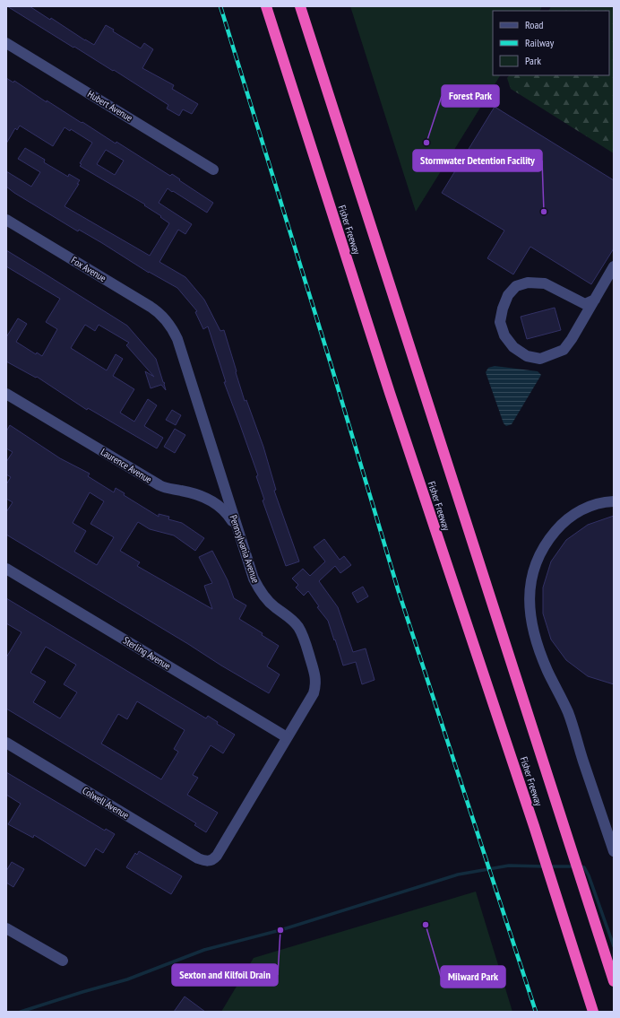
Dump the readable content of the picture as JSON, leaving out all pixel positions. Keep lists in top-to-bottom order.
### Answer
{
  "streets": {
    "highway": ["Fisher Freeway"],
    "street": [
      "Hubert Avenue",
      "Fox Avenue",
      "Laurence Avenue",
      "Pennsylvania Avenue",
      "Sterling Avenue",
      "Colwell Avenue"
    ]
  },
  "crossings": [
    ["Fox Avenue", "Pennsylvania Avenue"],
    ["Laurence Avenue", "Pennsylvania Avenue"],
    ["Pennsylvania Avenue", "Sterling Avenue"],
    ["Pennsylvania Avenue", "Colwell Avenue"]
  ],
  "places": [
    "Forest Park",
    "Stormwater Detention Facility",
    "Milward Park",
    "Sexton and Kilfoil Drain"
  ],
  "legend": ["Road", "Railway", "Park"]
}
